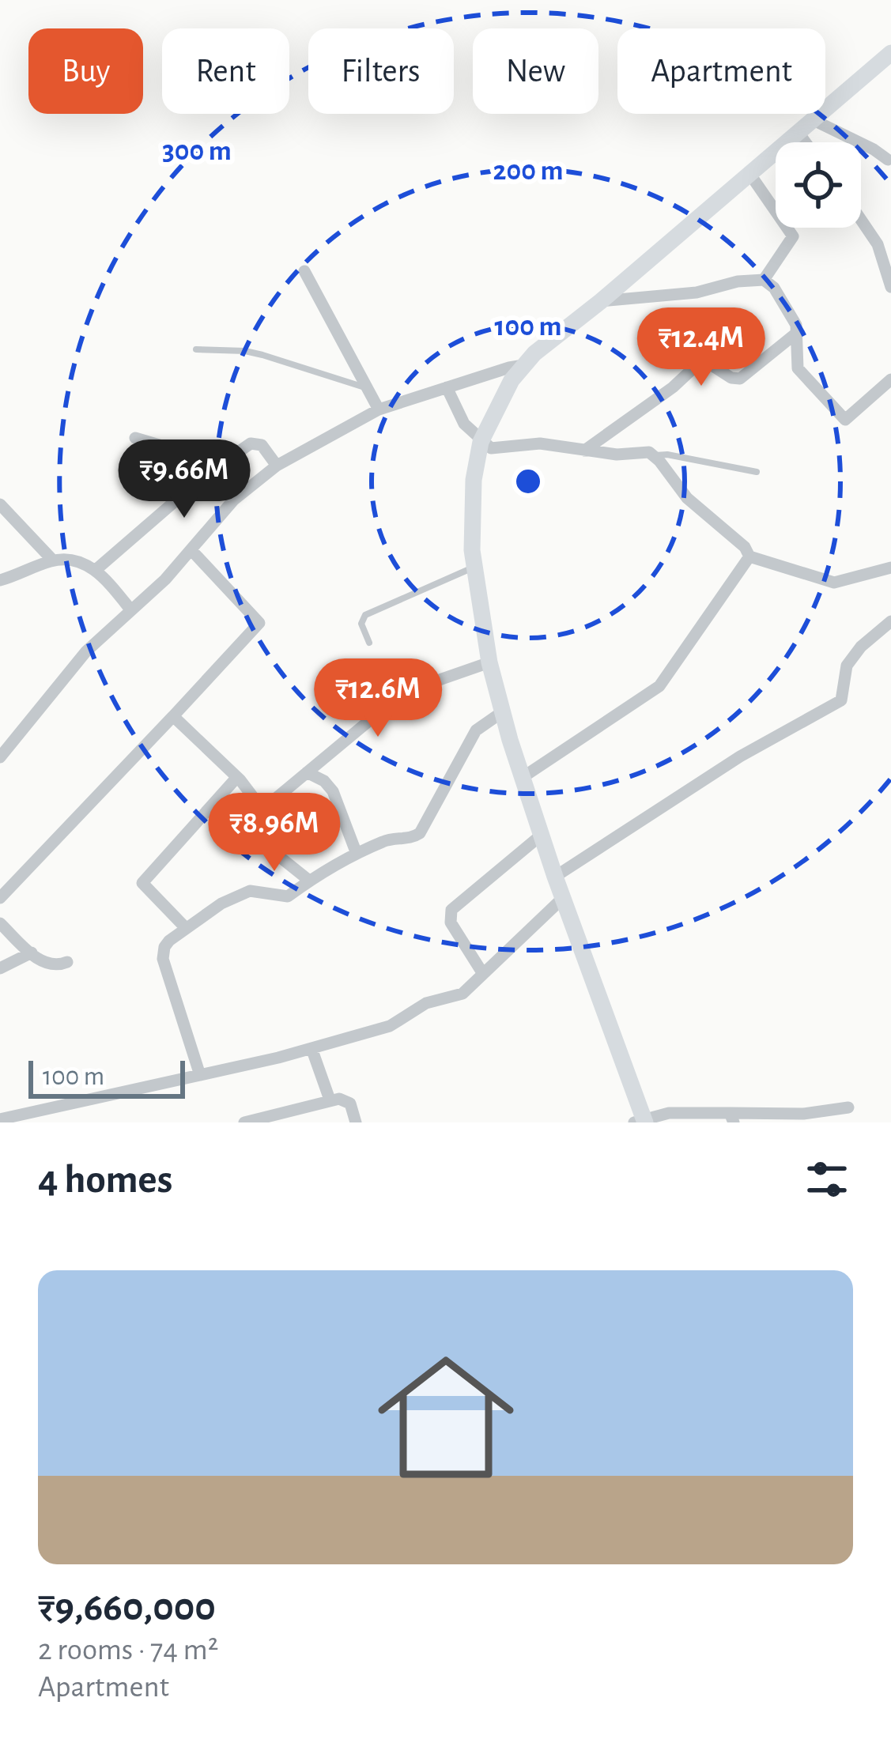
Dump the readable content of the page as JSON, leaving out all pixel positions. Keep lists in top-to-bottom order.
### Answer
{
  "scale_bar": "100 m",
  "page": {
    "chip": [
      "Buy",
      "Rent",
      "Filters",
      "New",
      "Apartment"
    ],
    "price": [
      "₹12.4M",
      "₹9.66M",
      "₹12.6M",
      "₹8.96M"
    ],
    "scale": "100 m",
    "heading": "4 homes",
    "list": [
      {
        "name": "₹9,660,000",
        "note": "2 rooms · 74 m² · Apartment"
      }
    ]
  },
  "rings": ["300 m", "200 m", "100 m"]
}
